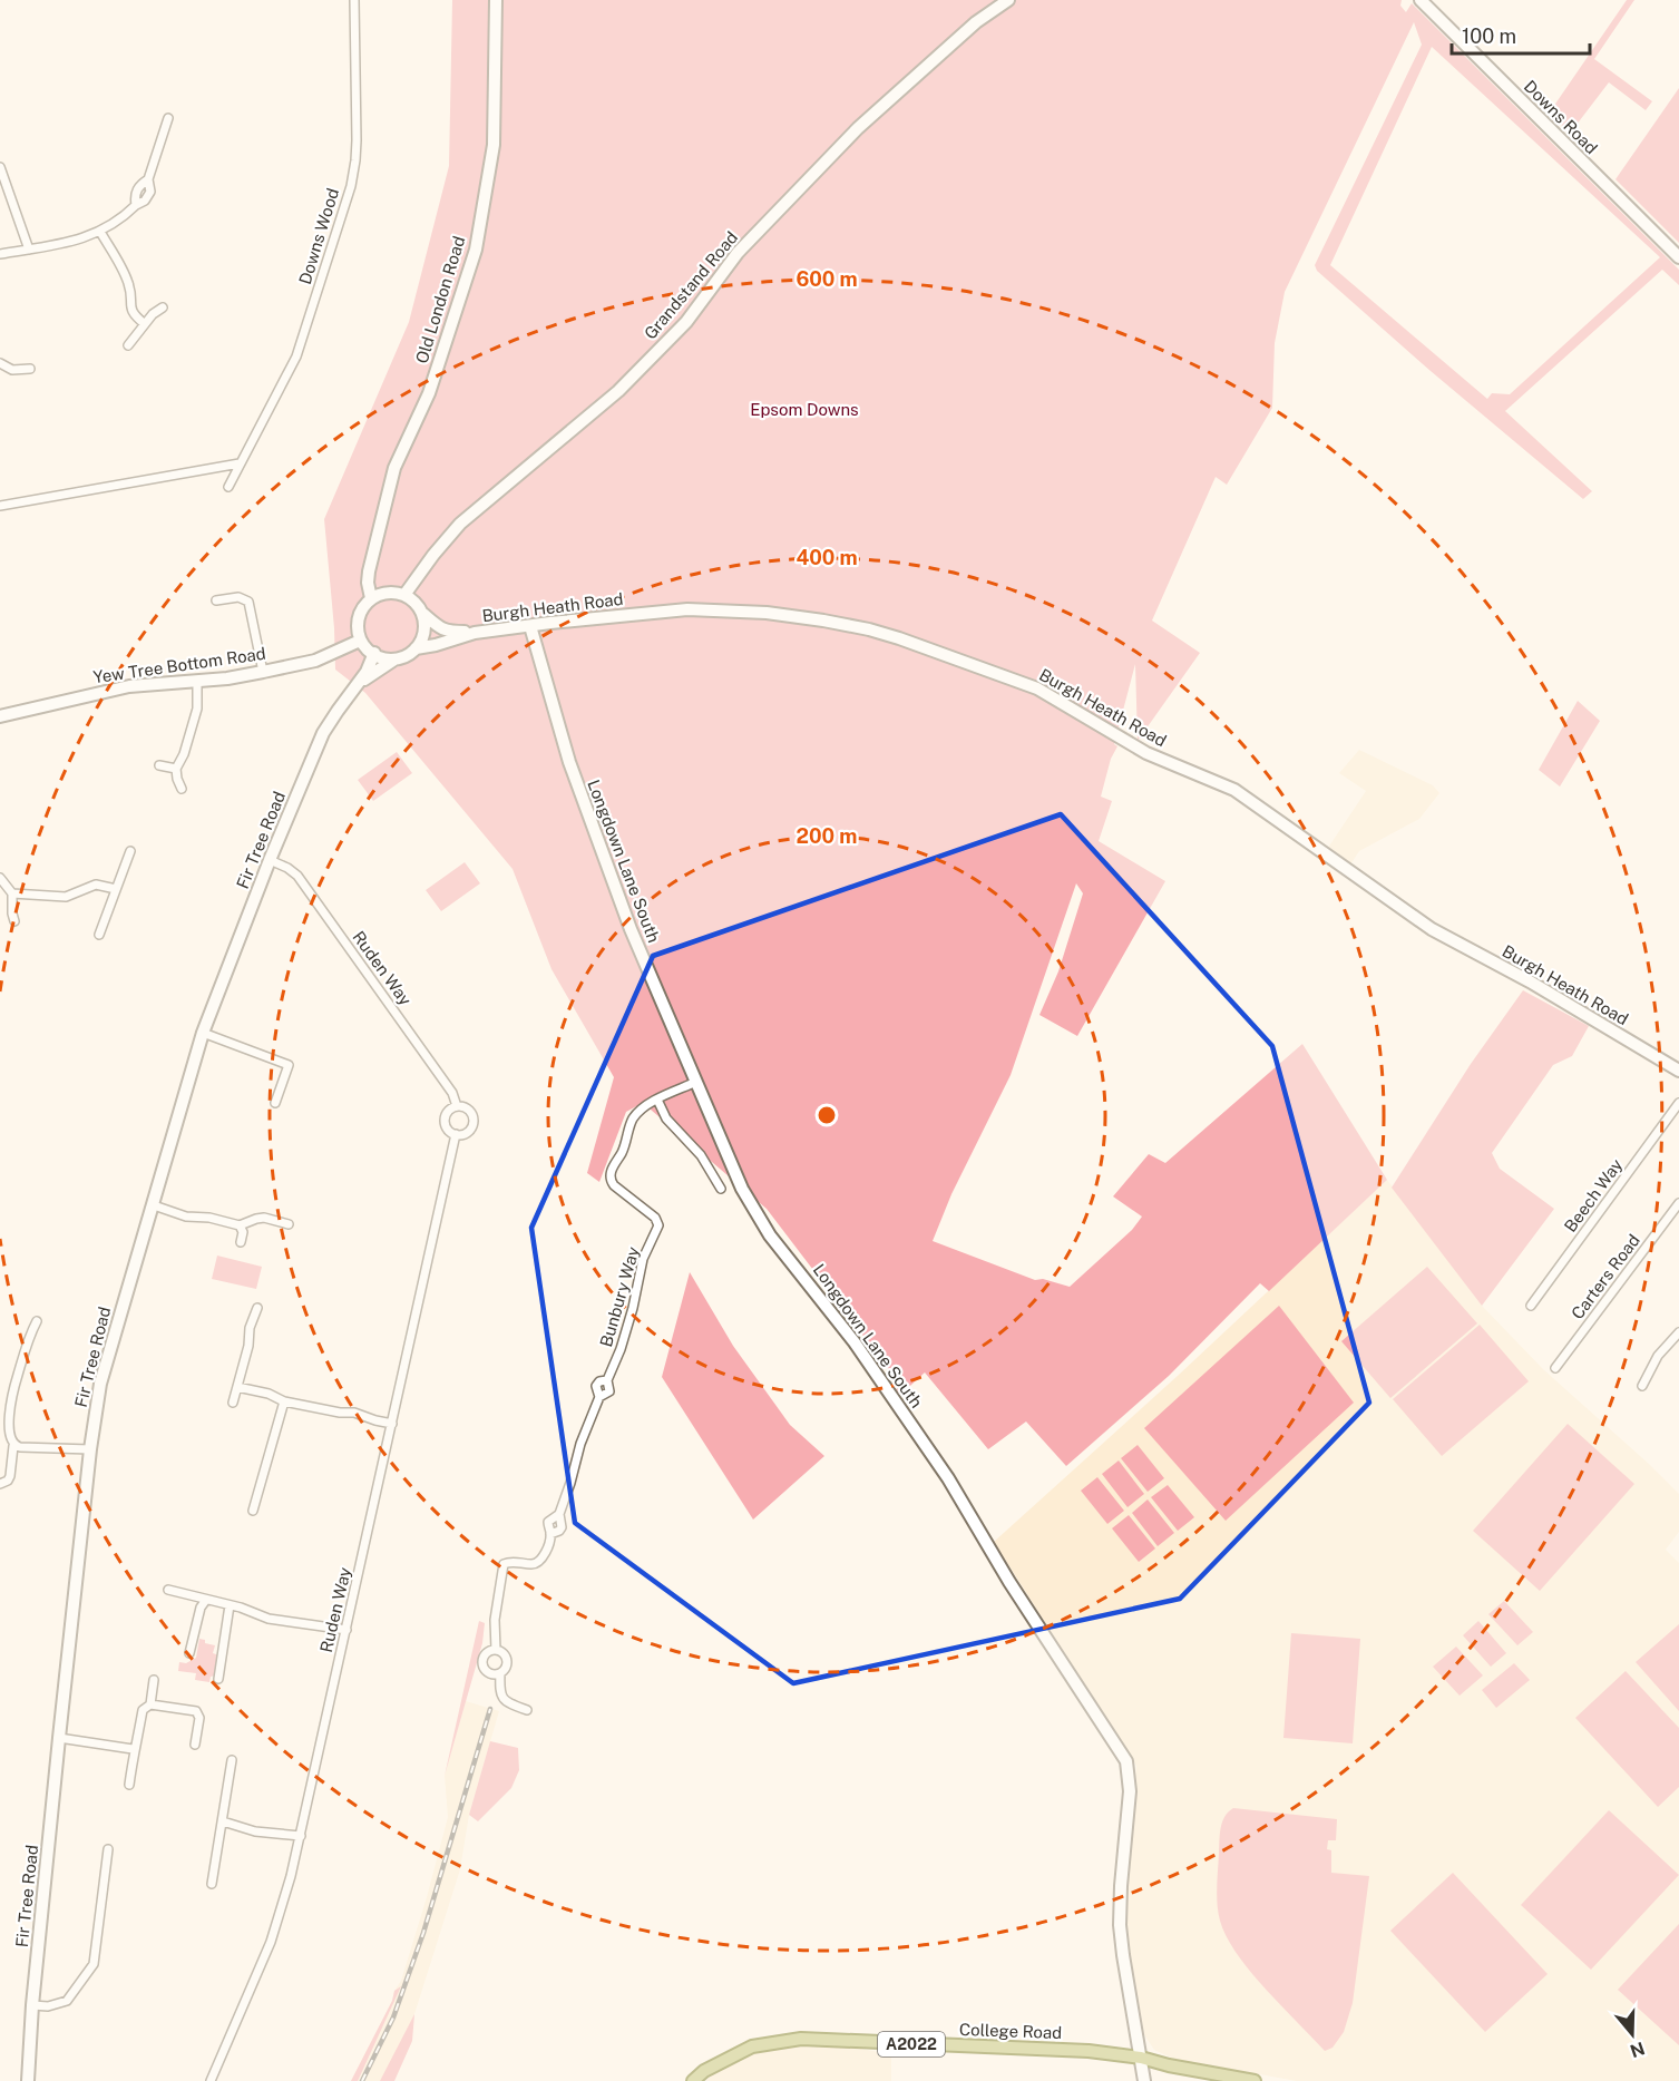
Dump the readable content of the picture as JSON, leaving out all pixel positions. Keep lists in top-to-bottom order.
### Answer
{
  "streets": {
    "main road": [
      "Downs Road",
      "Grandstand Road",
      "Old London Road",
      "Burgh Heath Road",
      "Yew Tree Bottom Road",
      "Fir Tree Road",
      "Longdown Lane South",
      "College Road",
      "A2022"
    ],
    "street": [
      "Downs Wood",
      "Ruden Way",
      "Beech Way",
      "Carters Road",
      "Bunbury Way"
    ]
  },
  "crossings": [
    ["Grandstand Road", "Old London Road"],
    ["Grandstand Road", "Burgh Heath Road"],
    ["Grandstand Road", "Yew Tree Bottom Road"],
    ["Grandstand Road", "Fir Tree Road"],
    ["Old London Road", "Burgh Heath Road"],
    ["Old London Road", "Yew Tree Bottom Road"],
    ["Old London Road", "Fir Tree Road"],
    ["Burgh Heath Road", "Yew Tree Bottom Road"],
    ["Burgh Heath Road", "Fir Tree Road"],
    ["Burgh Heath Road", "Longdown Lane South"],
    ["Yew Tree Bottom Road", "Fir Tree Road"],
    ["Fir Tree Road", "Ruden Way"],
    ["Longdown Lane South", "Bunbury Way"],
    ["Longdown Lane South", "College Road"]
  ],
  "parks": ["Epsom Downs"],
  "scale_bar": "100 m",
  "north": "bottom",
  "rings": ["600 m", "400 m", "200 m"]
}
